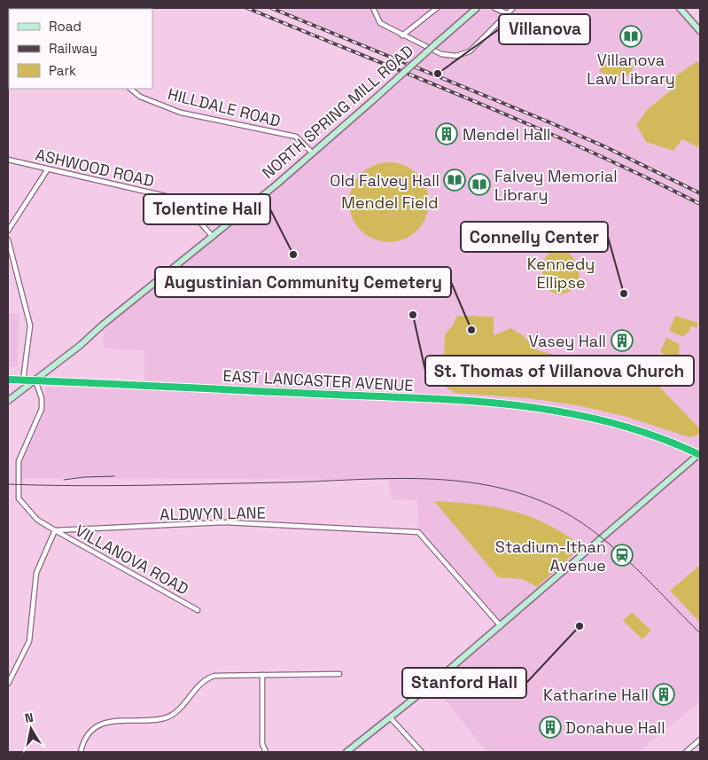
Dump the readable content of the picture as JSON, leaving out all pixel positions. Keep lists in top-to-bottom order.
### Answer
{
  "streets": {
    "highway": ["EAST LANCASTER AVENUE"],
    "main road": ["NORTH SPRING MILL ROAD"],
    "street": [
      "HILLDALE ROAD",
      "ASHWOOD ROAD",
      "ALDWYN LANE",
      "VILLANOVA ROAD"
    ]
  },
  "crossings": [
    ["HILLDALE ROAD", "NORTH SPRING MILL ROAD"],
    ["NORTH SPRING MILL ROAD", "ASHWOOD ROAD"],
    ["NORTH SPRING MILL ROAD", "EAST LANCASTER AVENUE"],
    ["ALDWYN LANE", "VILLANOVA ROAD"]
  ],
  "parks": ["Mendel Field", "Kennedy Ellipse"],
  "places": {
    "library": ["Villanova Law Library", "Old Falvey Hall", "Falvey Memorial Library"],
    "other": [
      "Villanova",
      "Tolentine Hall",
      "Connelly Center",
      "St. Thomas of Villanova Church",
      "Augustinian Community Cemetery",
      "Stanford Hall"
    ],
    "building": [
      "Mendel Hall",
      "Vasey Hall",
      "Katharine Hall",
      "Donahue Hall"
    ],
    "station": ["Stadium-Ithan Avenue"]
  },
  "legend": ["Road", "Railway", "Park"],
  "north": "top"
}
